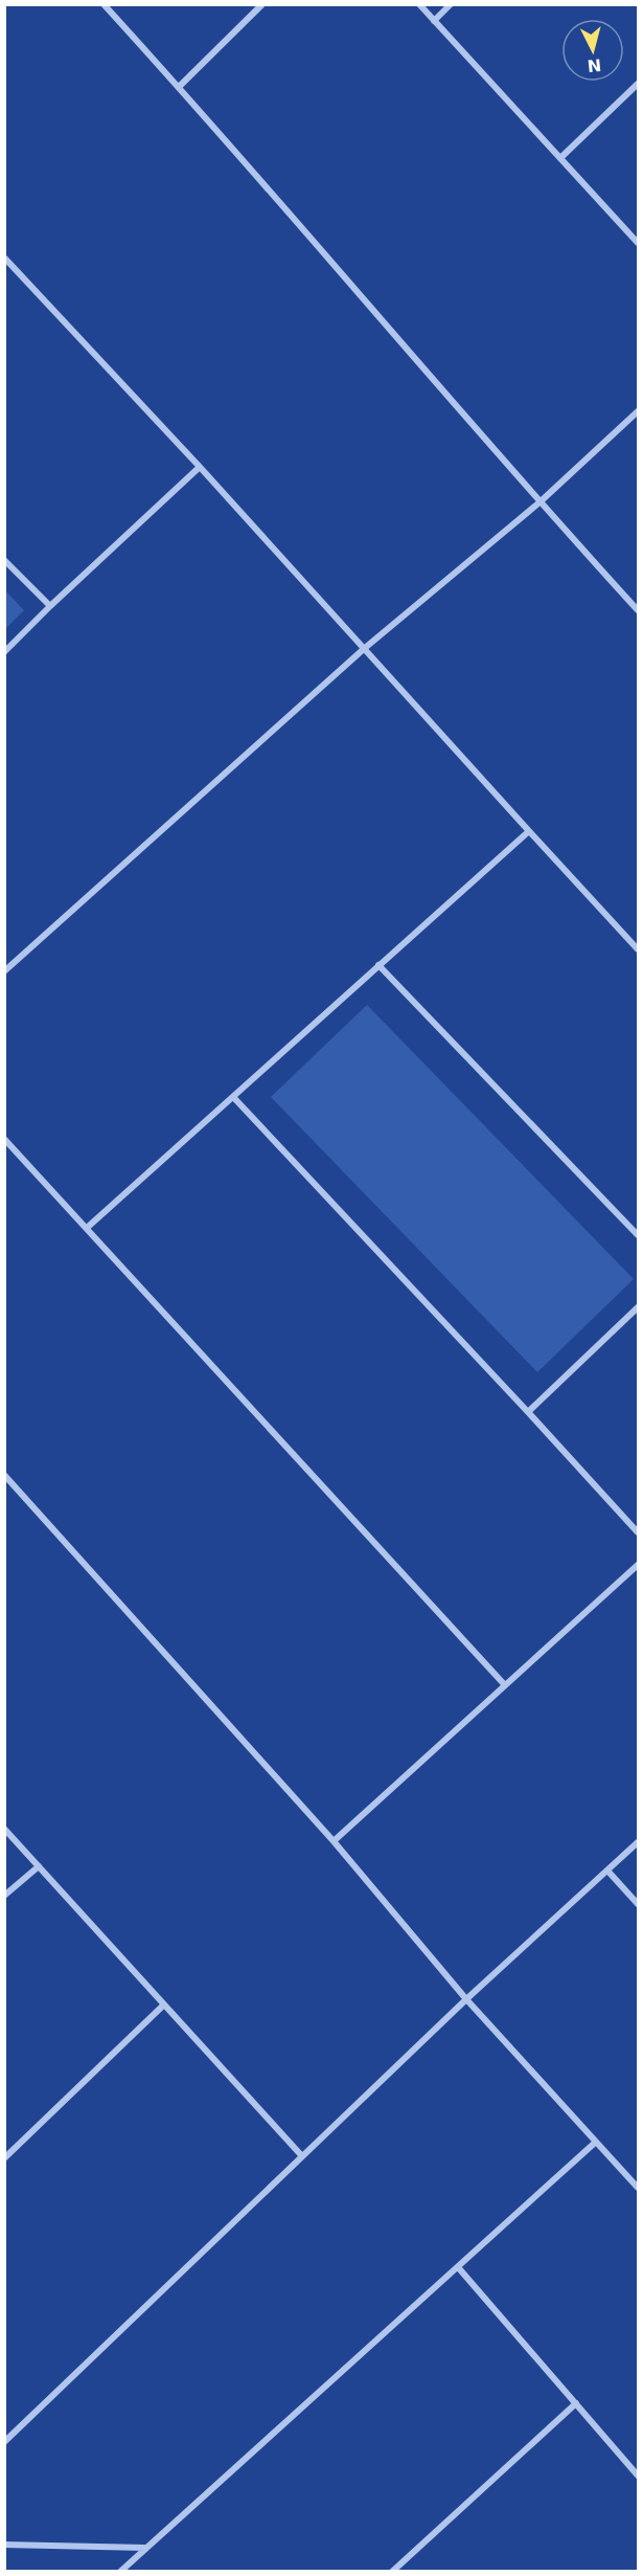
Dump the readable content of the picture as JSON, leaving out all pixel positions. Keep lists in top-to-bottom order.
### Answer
{
  "north": "bottom"
}
